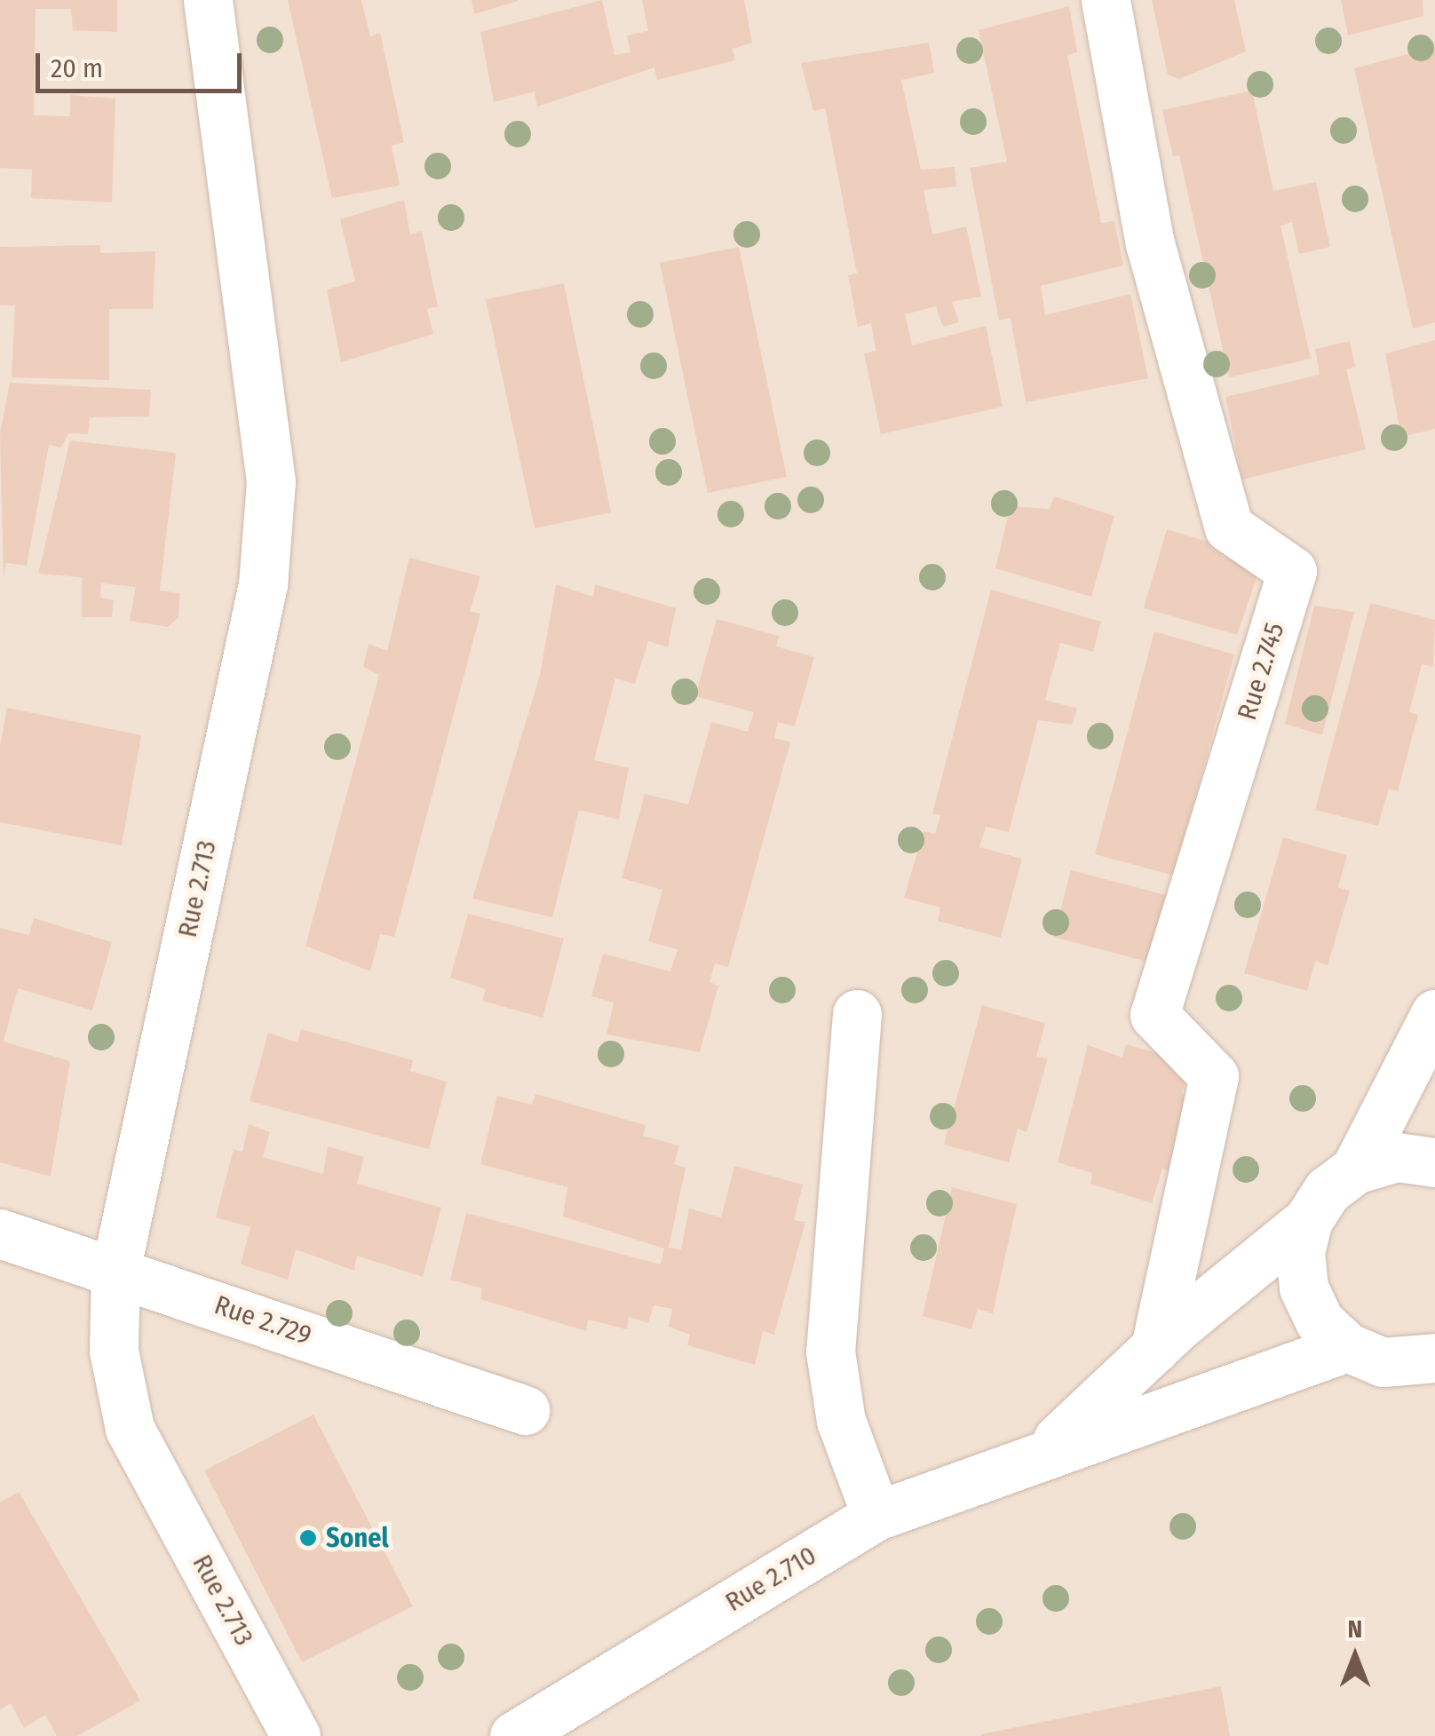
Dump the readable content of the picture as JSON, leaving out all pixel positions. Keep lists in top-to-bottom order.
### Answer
{
  "streets": {
    "street": [
      "Rue 2.745",
      "Rue 2.713",
      "Rue 2.729",
      "Rue 2.710"
    ]
  },
  "crossings": [
    ["Rue 2.745", "Rue 2.710"],
    ["Rue 2.713", "Rue 2.729"]
  ],
  "places": ["Sonel"],
  "scale_bar": "20 m",
  "north": "top"
}
